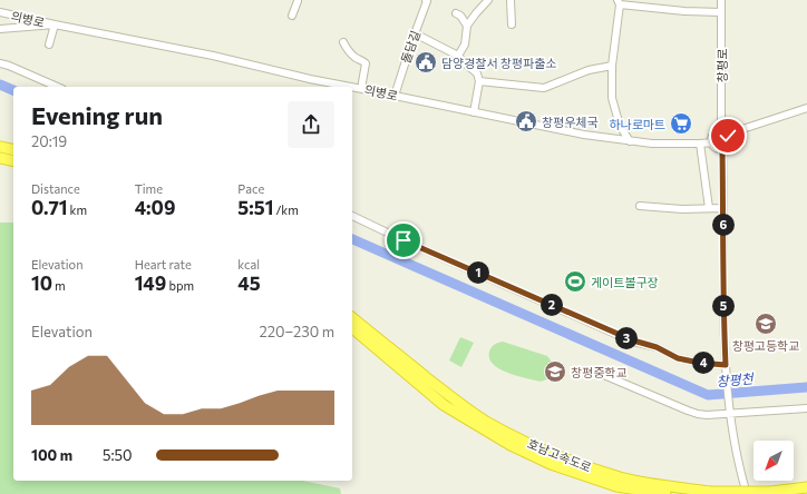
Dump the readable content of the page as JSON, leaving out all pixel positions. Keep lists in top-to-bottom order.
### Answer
{
  "streets": {
    "highway": ["호남고속도로"],
    "street": ["의병로", "돌담길", "창평로"]
  },
  "crossings": [
    ["의병로", "돌담길"],
    ["의병로", "창평로"]
  ],
  "water": ["창평천"],
  "places": {
    "public building": ["담양경찰서 창평파출소", "창평우체국"],
    "supermarket": ["하나로마트"],
    "sports": ["게이트볼구장"],
    "school or university": ["창평고등학교", "창평중학교"]
  },
  "north": "bottom left",
  "page": {
    "heading": ["Evening run", "20:19"],
    "stats": [
      ["Distance", "0.71 km"],
      ["Time", "4:09"],
      ["Pace", "5:51 /km"],
      ["Elevation", "10 m"],
      ["Heart rate", "149 bpm"],
      ["kcal", "45"]
    ],
    "pins": [
      "6",
      "1",
      "2",
      "5",
      "3",
      "4"
    ],
    "chart": ["Elevation", "220–230 m"],
    "list": [
      {
        "name": "100 m",
        "note": "5:50"
      }
    ]
  }
}
